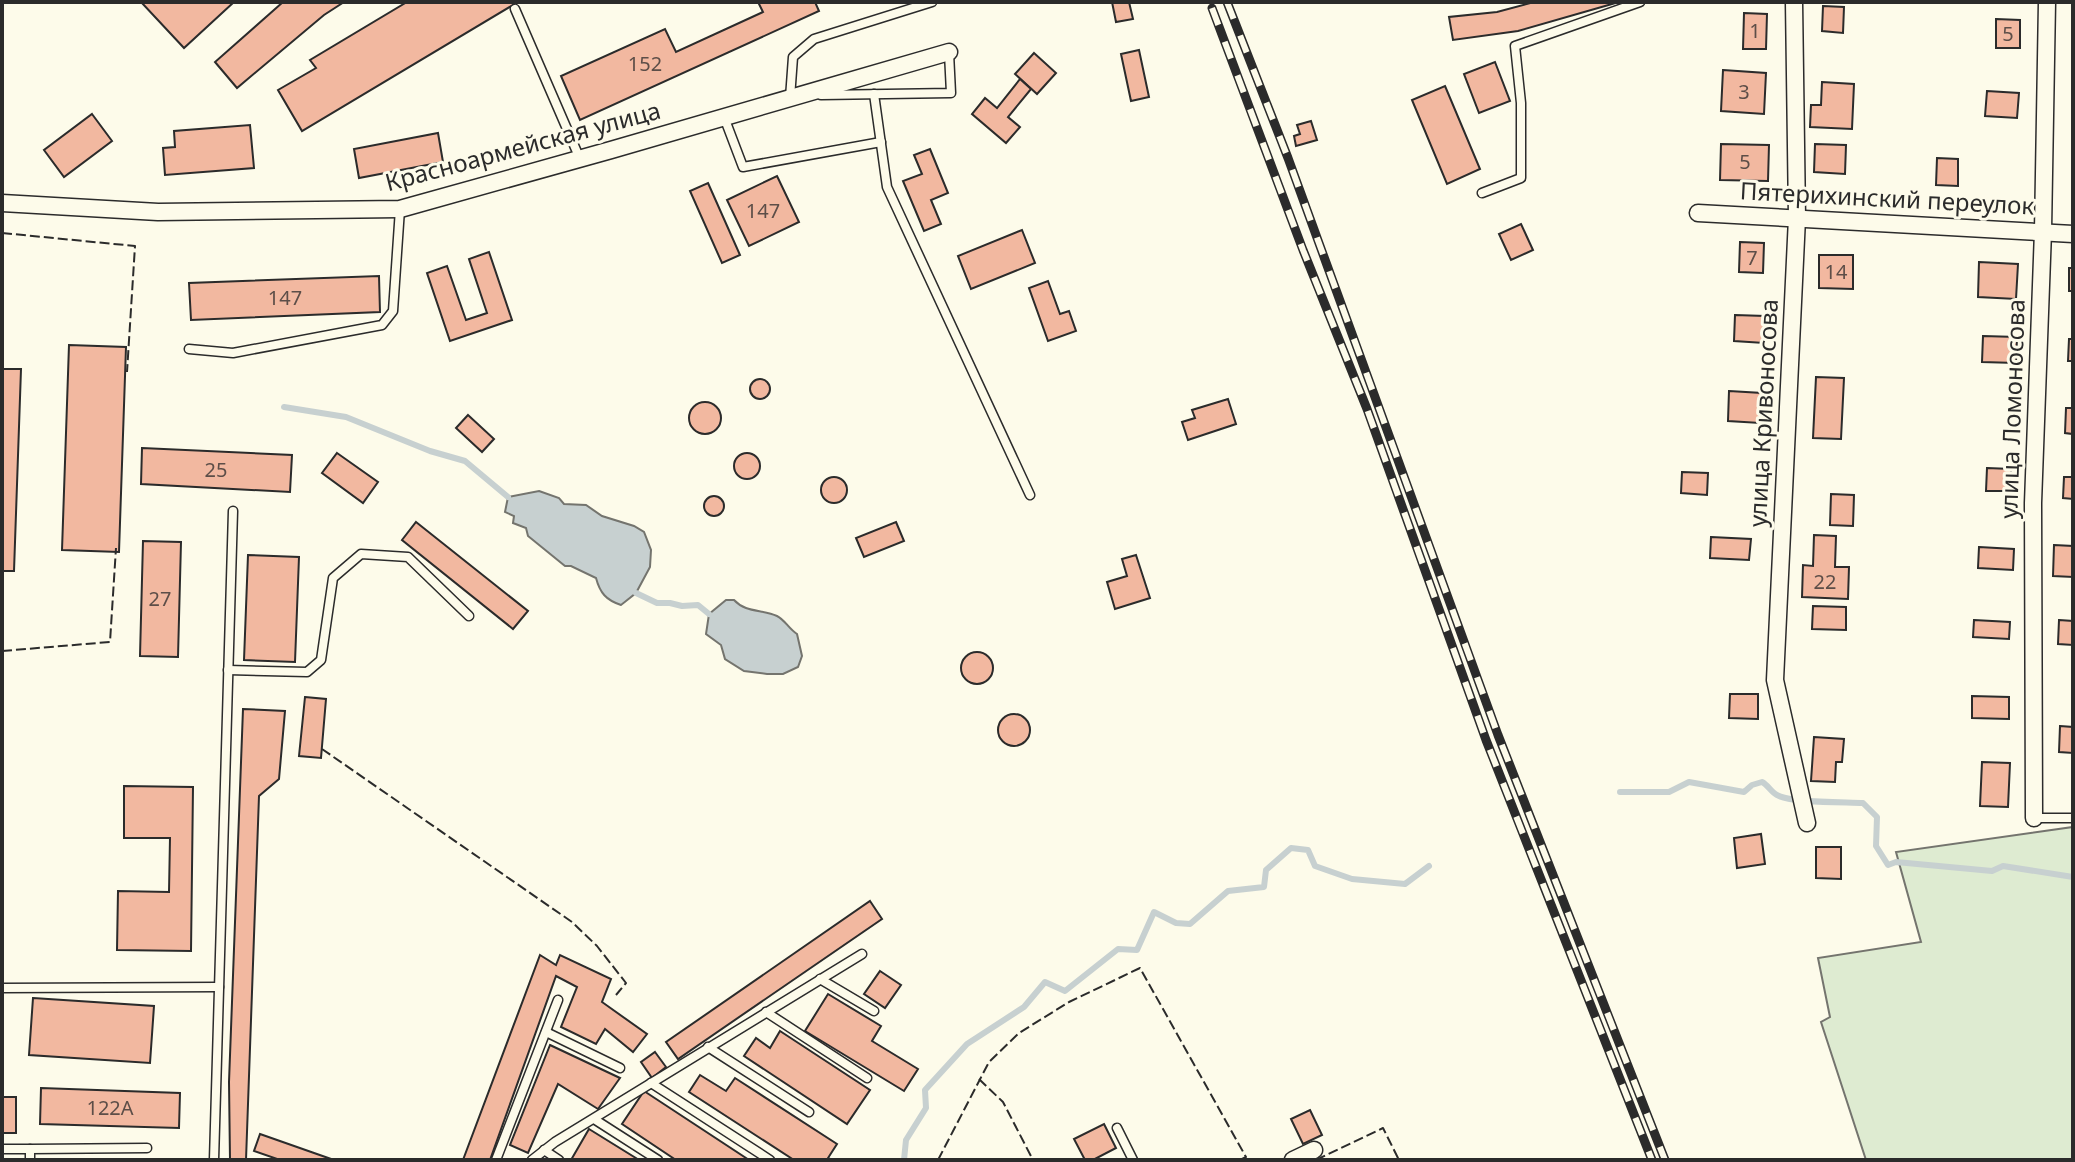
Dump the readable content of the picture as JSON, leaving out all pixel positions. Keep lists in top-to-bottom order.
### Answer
{
  "streets": {
    "street": [
      "Красноармейская улица",
      "Пятерихинский переулок",
      "улица Ломоносова",
      "улица Кривоносова"
    ]
  },
  "crossings": [
    ["Пятерихинский переулок", "улица Ломоносова"],
    ["Пятерихинский переулок", "улица Кривоносова"]
  ],
  "house_numbers": [
    "1",
    "5",
    "152",
    "3",
    "5",
    "147",
    "7",
    "14",
    "147",
    "25",
    "22",
    "27",
    "122А"
  ]
}
